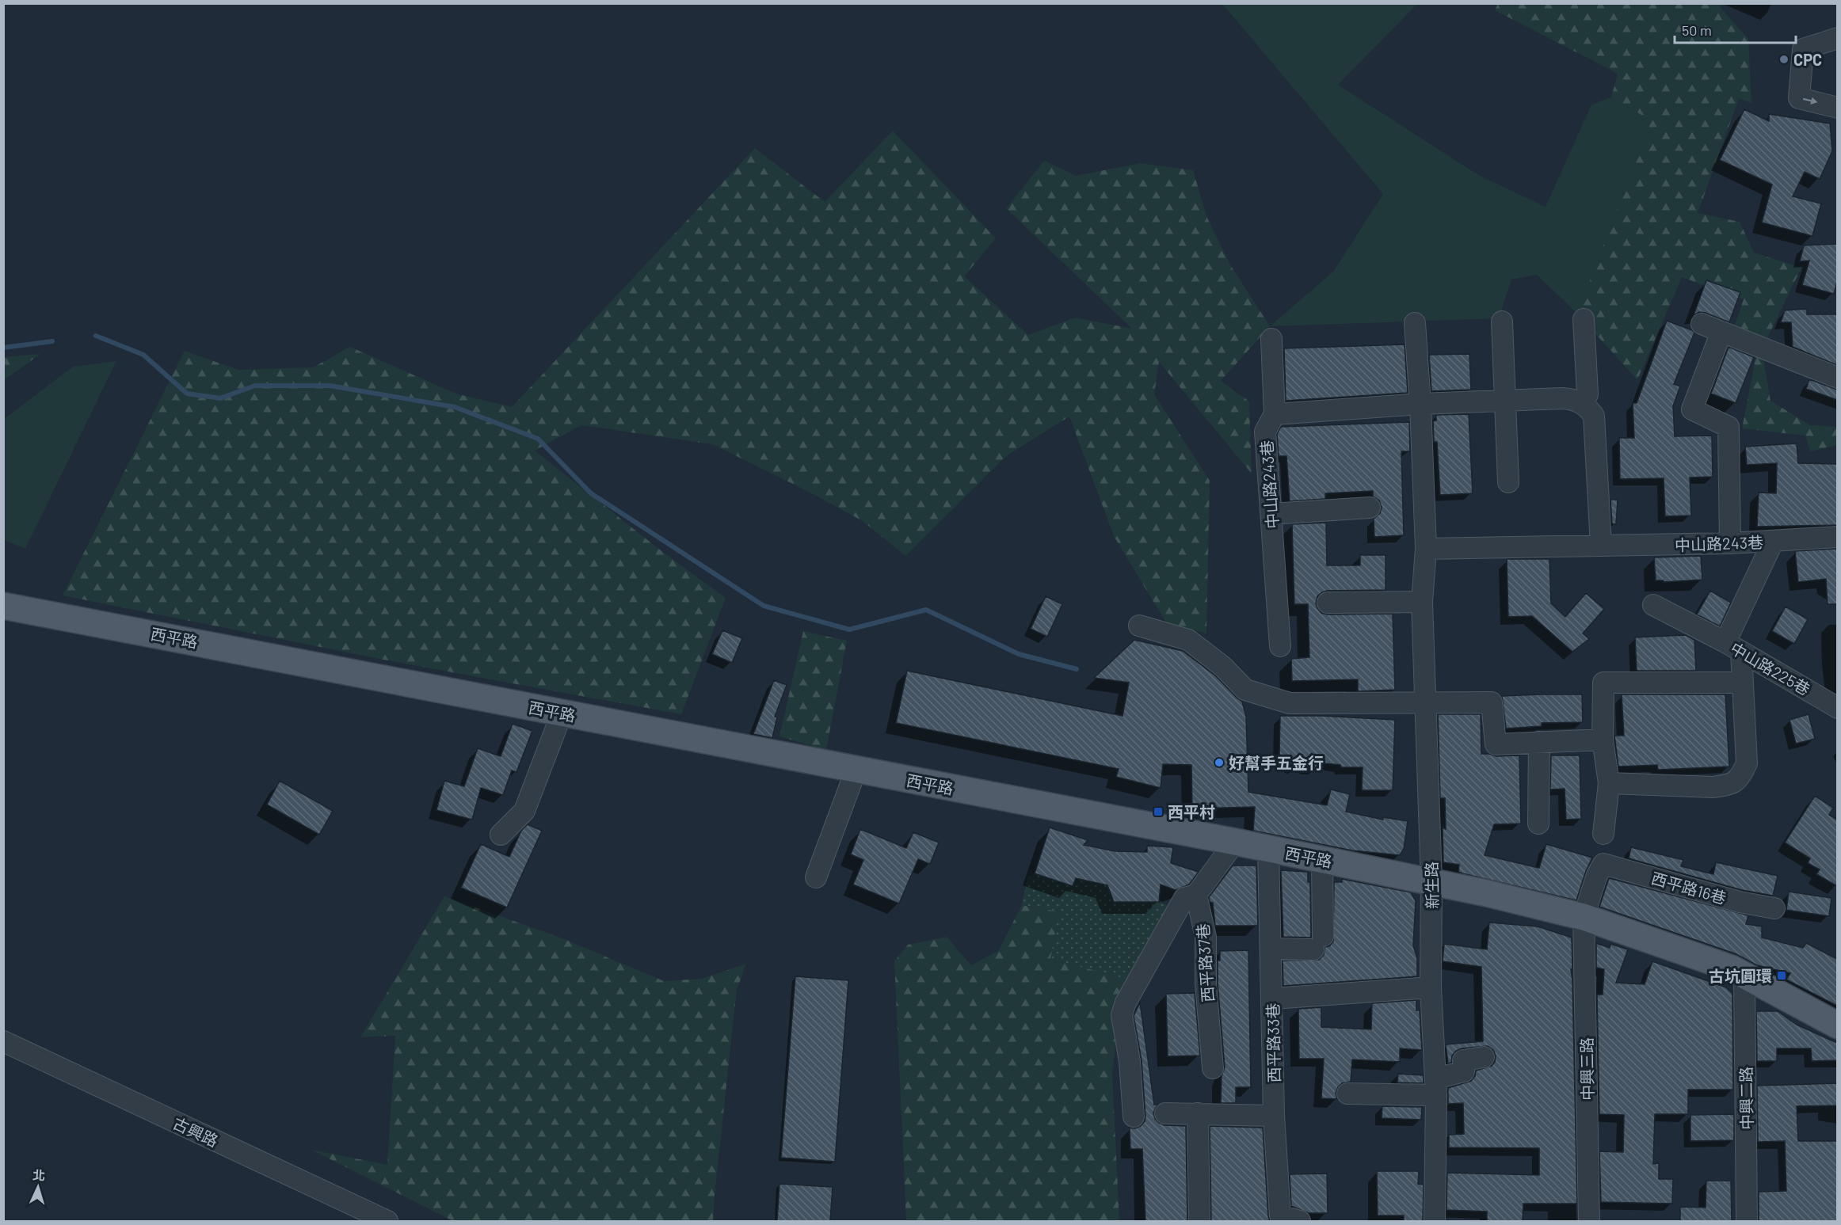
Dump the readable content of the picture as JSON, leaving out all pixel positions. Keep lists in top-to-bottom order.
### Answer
{
  "streets": {
    "main road": ["西平路"],
    "street": [
      "中山路243巷",
      "中山路225巷",
      "新生路",
      "西平路16巷",
      "西平路37巷",
      "西平路33巷",
      "中興三路",
      "中興二路",
      "古興路"
    ]
  },
  "crossings": [
    ["中山路243巷", "中山路225巷"],
    ["中山路243巷", "新生路"],
    ["西平路", "新生路"],
    ["西平路", "西平路33巷"],
    ["西平路", "中興三路"],
    ["西平路", "中興二路"],
    ["西平路16巷", "中興三路"]
  ],
  "places": {
    "other": ["CPC", "好幫手五金行"],
    "transit": ["西平村", "古坑圓環"]
  },
  "scale_bar": "50 m",
  "north": "top"
}
